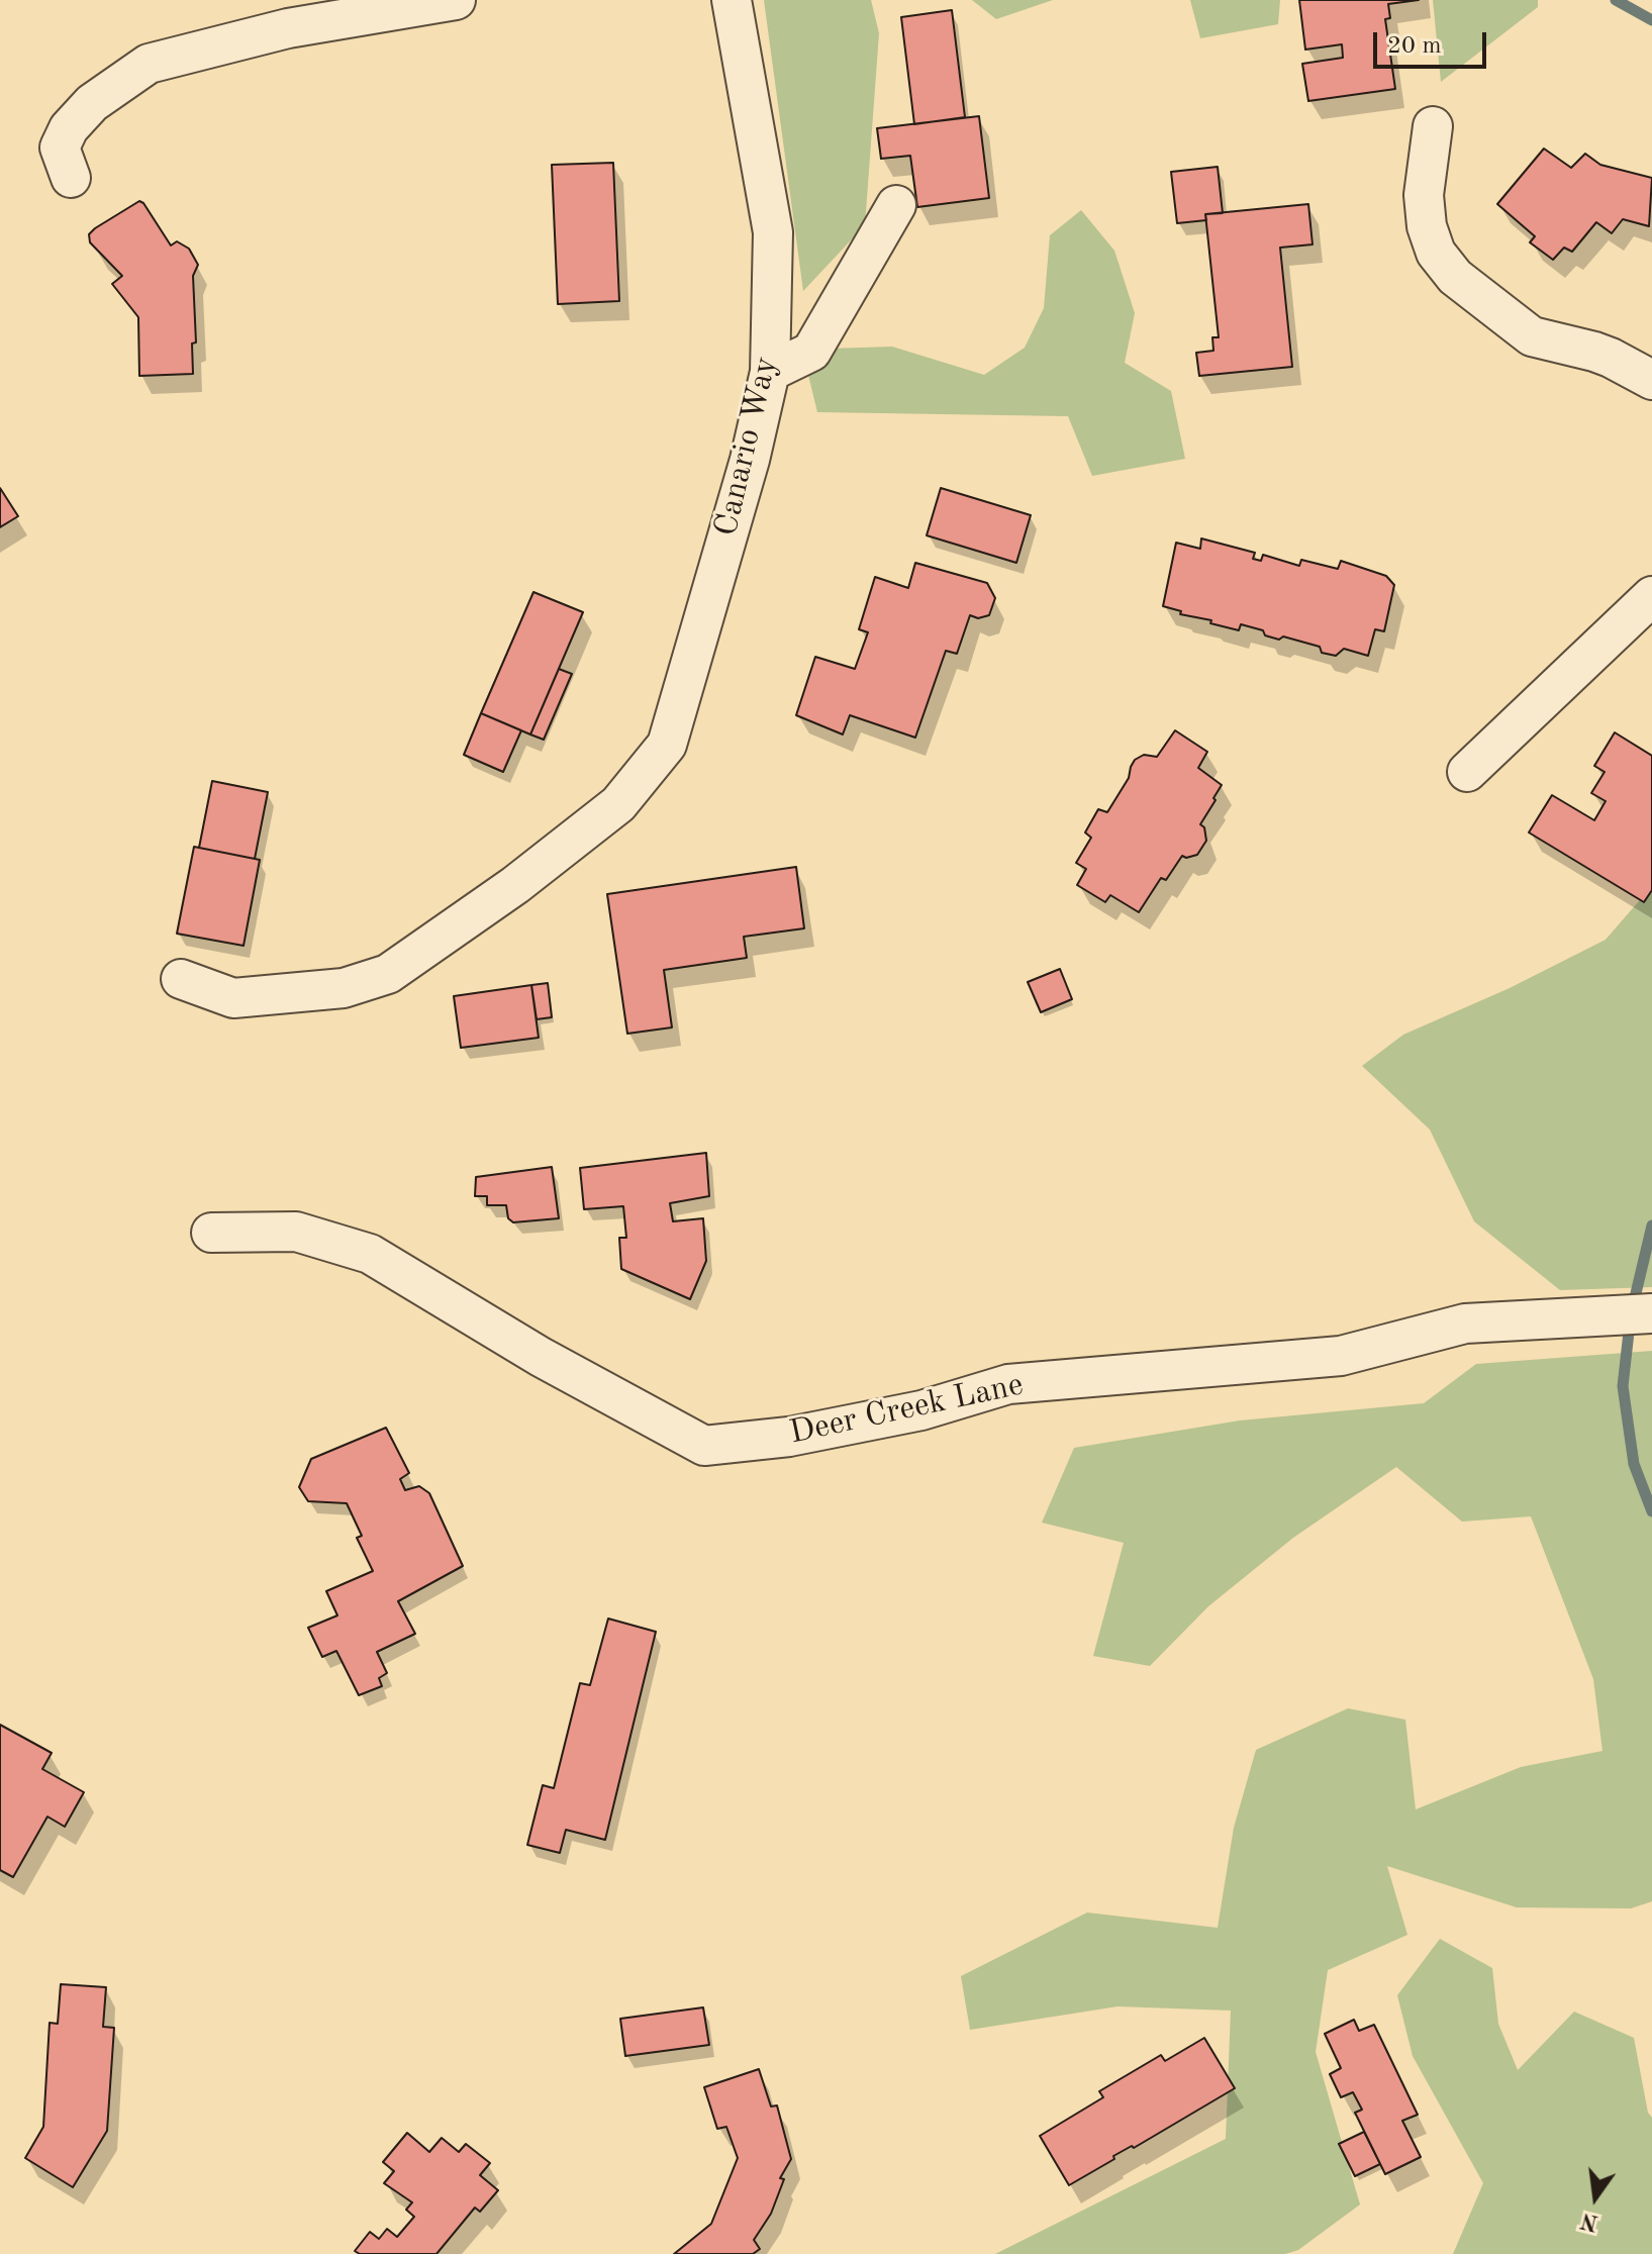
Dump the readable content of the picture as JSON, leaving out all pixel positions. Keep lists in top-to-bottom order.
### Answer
{
  "streets": {
    "street": ["Canario Way", "Deer Creek Lane"]
  },
  "scale_bar": "20 m",
  "north": "bottom"
}
